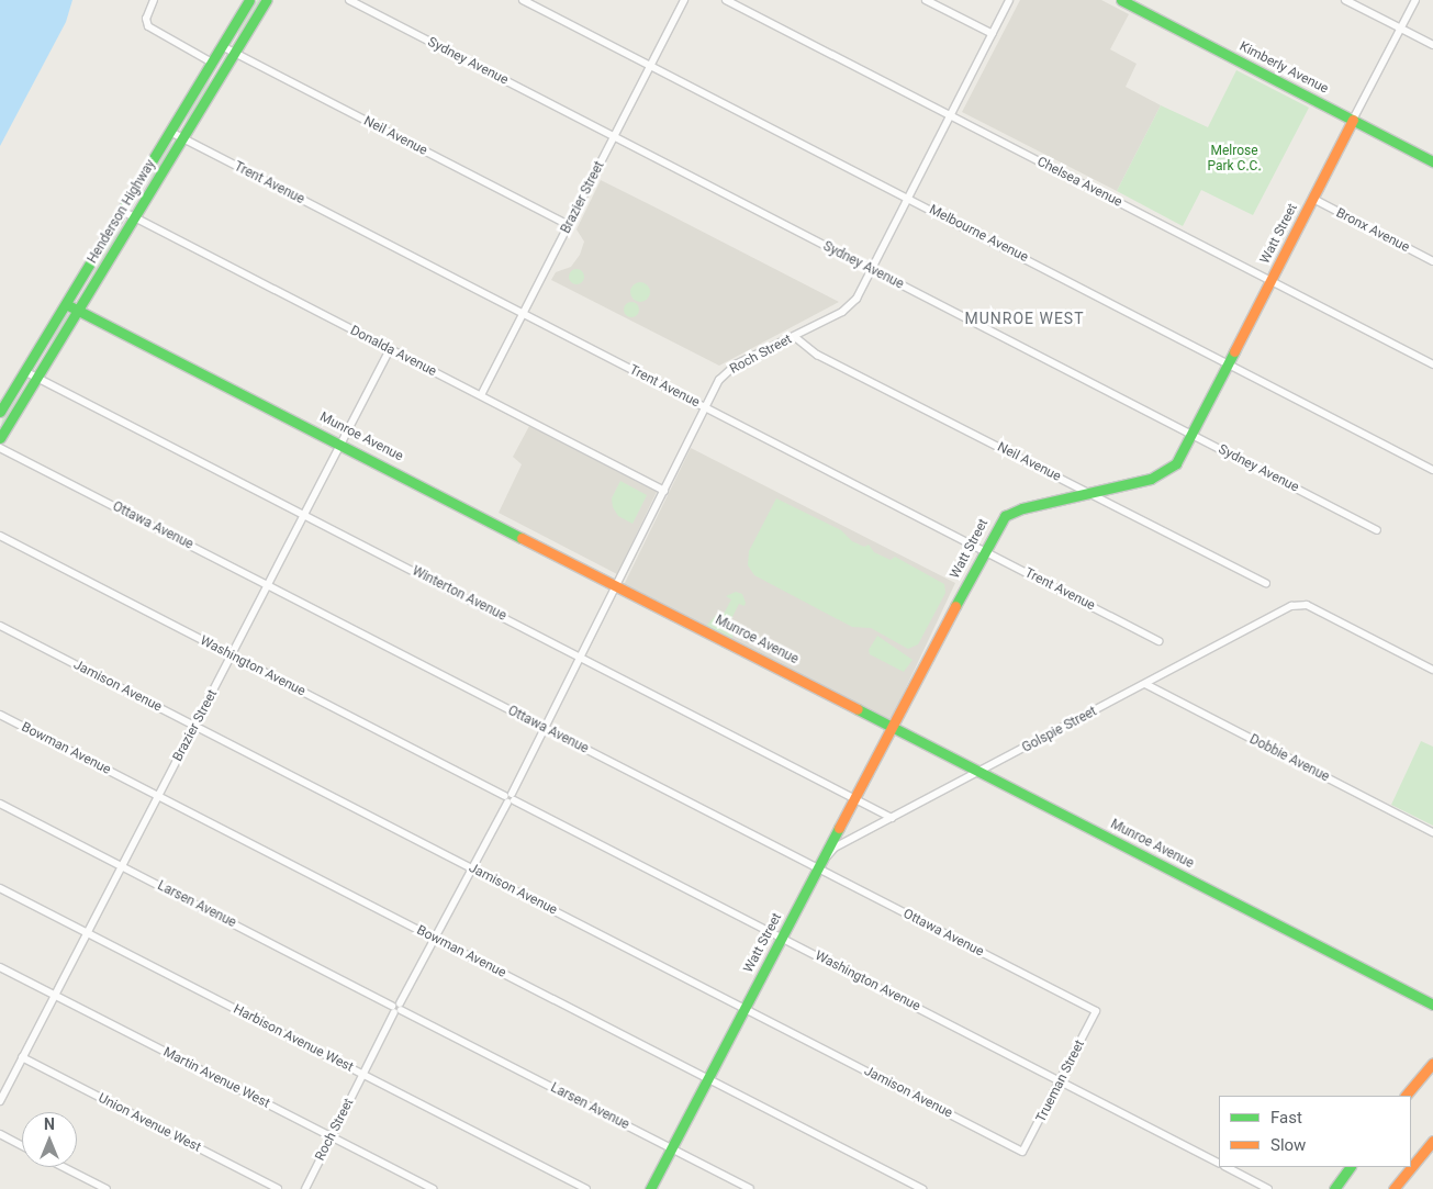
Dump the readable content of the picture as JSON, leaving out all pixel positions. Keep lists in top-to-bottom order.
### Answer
{
  "streets": {
    "street": [
      "Sydney Avenue",
      "Kimberly Avenue",
      "Neil Avenue",
      "Chelsea Avenue",
      "Trent Avenue",
      "Brazier Street",
      "Henderson Highway",
      "Bronx Avenue",
      "Melbourne Avenue",
      "Watt Street",
      "Donalda Avenue",
      "Roch Street",
      "Munroe Avenue",
      "Ottawa Avenue",
      "Winterton Avenue",
      "Washington Avenue",
      "Jamison Avenue",
      "Golspie Street",
      "Bowman Avenue",
      "Dobbie Avenue",
      "Larsen Avenue",
      "Harbison Avenue West",
      "Martin Avenue West",
      "Trueman Street",
      "Union Avenue West"
    ]
  },
  "crossings": [
    ["Sydney Avenue", "Brazier Street"],
    ["Sydney Avenue", "Watt Street"],
    ["Sydney Avenue", "Roch Street"],
    ["Kimberly Avenue", "Watt Street"],
    ["Neil Avenue", "Brazier Street"],
    ["Neil Avenue", "Henderson Highway"],
    ["Neil Avenue", "Watt Street"],
    ["Neil Avenue", "Roch Street"],
    ["Chelsea Avenue", "Watt Street"],
    ["Chelsea Avenue", "Roch Street"],
    ["Trent Avenue", "Brazier Street"],
    ["Trent Avenue", "Henderson Highway"],
    ["Trent Avenue", "Watt Street"],
    ["Trent Avenue", "Roch Street"],
    ["Brazier Street", "Melbourne Avenue"],
    ["Brazier Street", "Donalda Avenue"],
    ["Brazier Street", "Munroe Avenue"],
    ["Brazier Street", "Ottawa Avenue"],
    ["Brazier Street", "Winterton Avenue"],
    ["Brazier Street", "Washington Avenue"],
    ["Brazier Street", "Jamison Avenue"],
    ["Brazier Street", "Bowman Avenue"],
    ["Brazier Street", "Larsen Avenue"],
    ["Brazier Street", "Harbison Avenue West"],
    ["Brazier Street", "Martin Avenue West"],
    ["Brazier Street", "Union Avenue West"],
    ["Henderson Highway", "Donalda Avenue"],
    ["Henderson Highway", "Munroe Avenue"],
    ["Henderson Highway", "Winterton Avenue"],
    ["Bronx Avenue", "Watt Street"],
    ["Melbourne Avenue", "Watt Street"],
    ["Melbourne Avenue", "Roch Street"],
    ["Watt Street", "Munroe Avenue"],
    ["Watt Street", "Ottawa Avenue"],
    ["Watt Street", "Winterton Avenue"],
    ["Watt Street", "Washington Avenue"],
    ["Watt Street", "Jamison Avenue"],
    ["Watt Street", "Golspie Street"],
    ["Watt Street", "Bowman Avenue"],
    ["Watt Street", "Larsen Avenue"],
    ["Donalda Avenue", "Roch Street"],
    ["Roch Street", "Munroe Avenue"],
    ["Roch Street", "Ottawa Avenue"],
    ["Roch Street", "Winterton Avenue"],
    ["Roch Street", "Washington Avenue"],
    ["Roch Street", "Jamison Avenue"],
    ["Roch Street", "Bowman Avenue"],
    ["Roch Street", "Larsen Avenue"],
    ["Roch Street", "Harbison Avenue West"],
    ["Roch Street", "Martin Avenue West"],
    ["Munroe Avenue", "Golspie Street"],
    ["Ottawa Avenue", "Golspie Street"],
    ["Ottawa Avenue", "Trueman Street"],
    ["Winterton Avenue", "Golspie Street"],
    ["Washington Avenue", "Trueman Street"],
    ["Jamison Avenue", "Trueman Street"],
    ["Golspie Street", "Dobbie Avenue"]
  ],
  "districts": ["MUNROE WEST"],
  "parks": ["Melrose Park C.C."],
  "legend": ["Fast", "Slow"],
  "north": "top"
}
